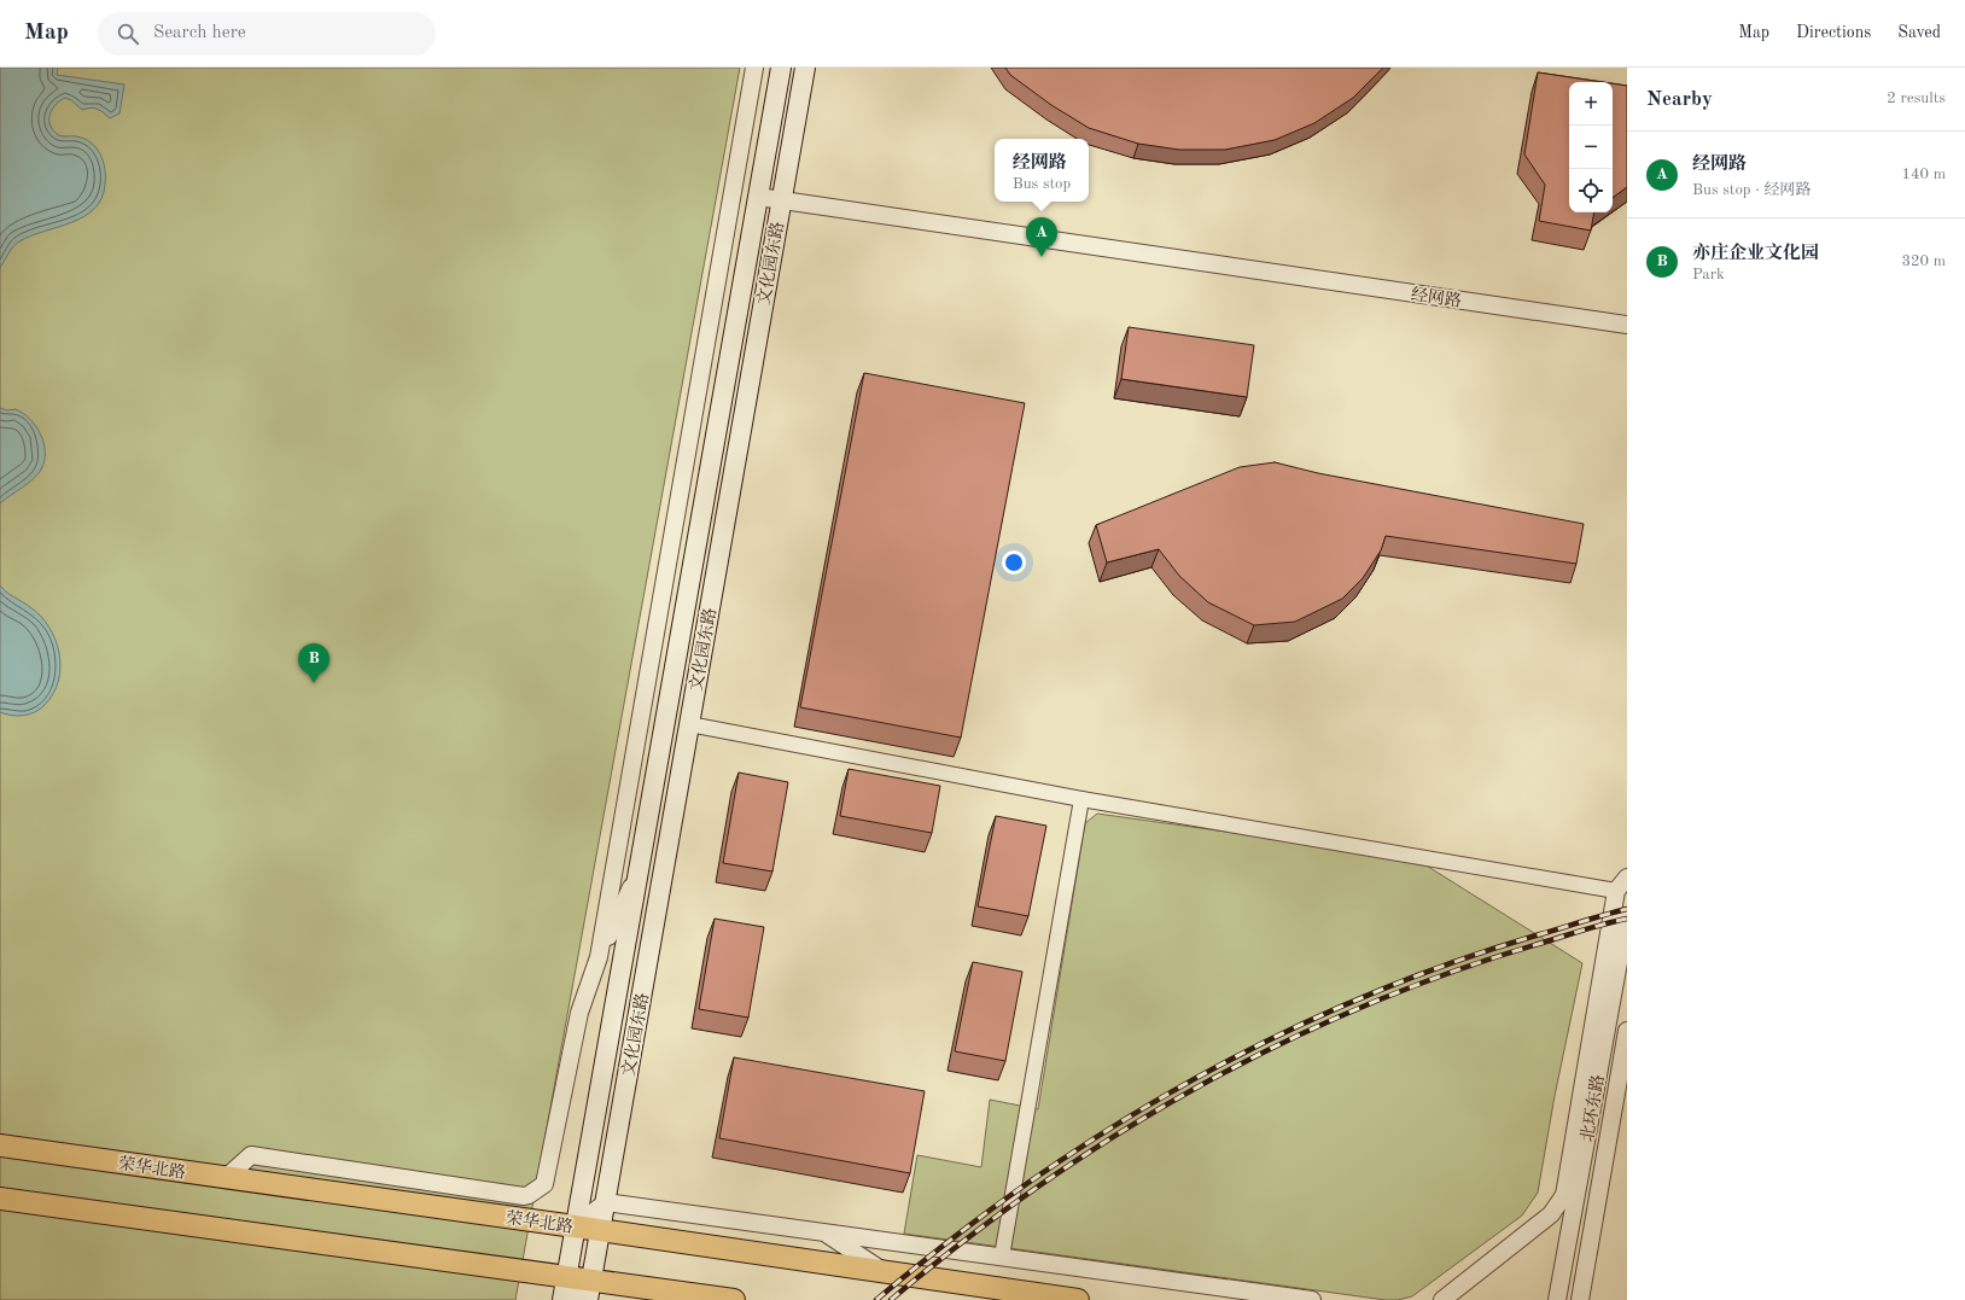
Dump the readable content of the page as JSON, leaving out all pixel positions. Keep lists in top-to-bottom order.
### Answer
{
  "streets": {
    "main road": ["文化园东路", "荣华北路"],
    "street": ["经网路", "北环东路"]
  },
  "crossings": [
    ["文化园东路", "经网路"],
    ["文化园东路", "荣华北路"]
  ],
  "page": {
    "header": "Map",
    "search": "Search here",
    "nav": ["Map", "Directions", "Saved"],
    "heading": ["Nearby", "2 results"],
    "map_buttons": ["+", "−"],
    "list": [
      {
        "mark": "A",
        "name": "经网路",
        "note": "Bus stop · 经网路",
        "value": "140 m"
      },
      {
        "mark": "B",
        "name": "亦庄企业文化园",
        "note": "Park",
        "value": "320 m"
      }
    ],
    "popup": ["经网路", "Bus stop"],
    "pins": ["A", "B"]
  }
}
